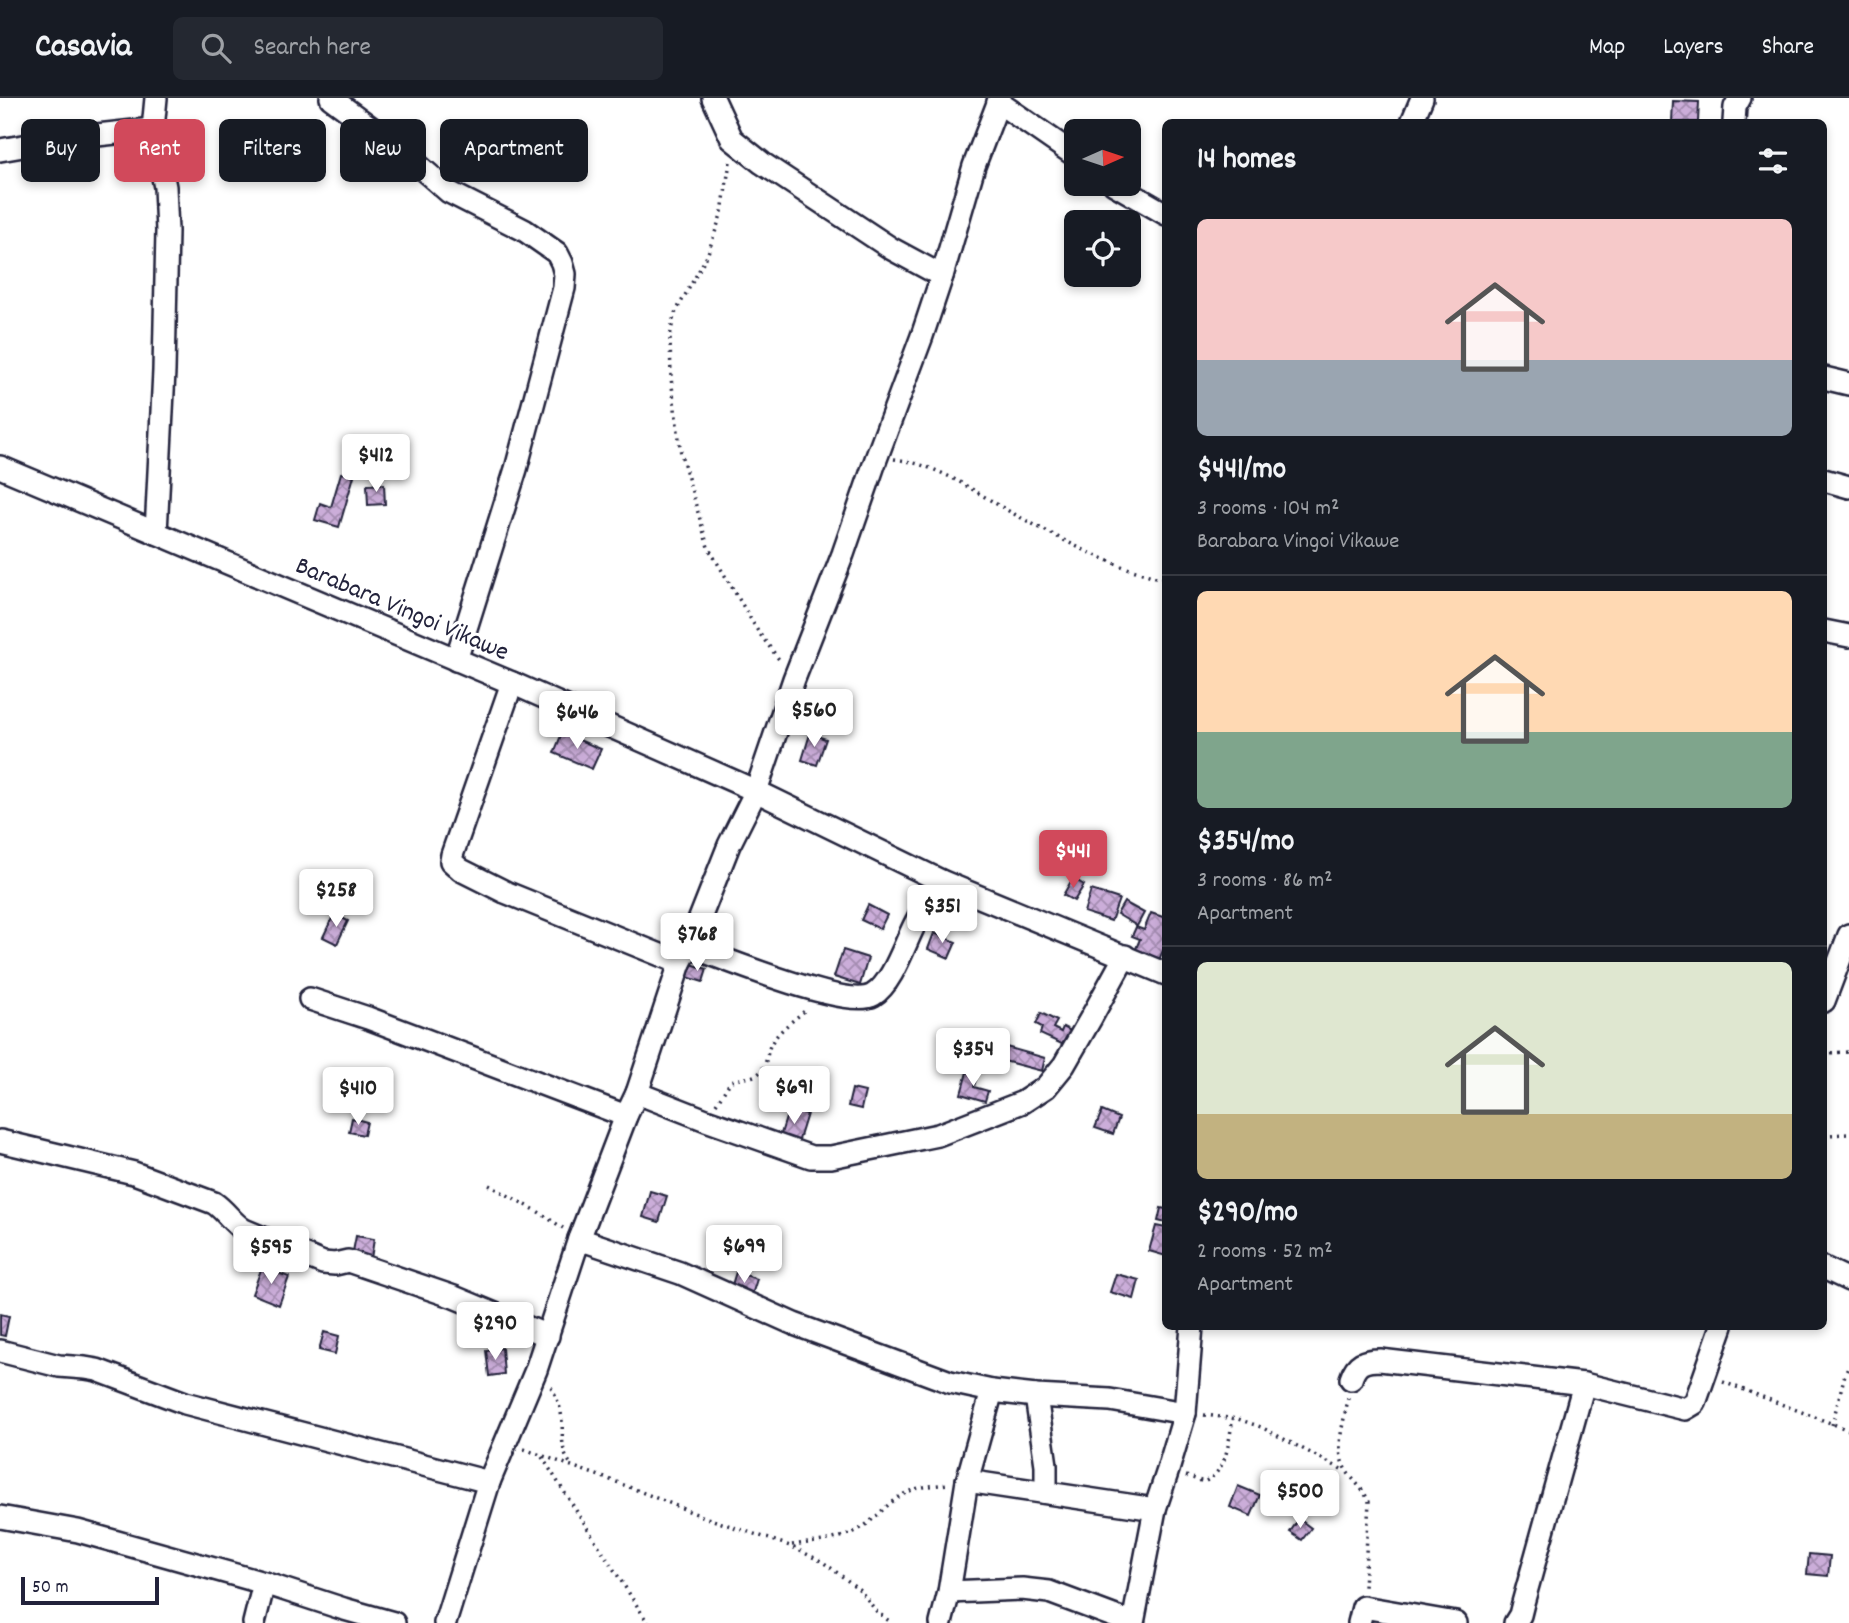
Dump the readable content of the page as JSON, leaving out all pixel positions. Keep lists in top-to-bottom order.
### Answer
{
  "streets": {
    "street": ["Barabara Vingoi Vikawe"]
  },
  "scale_bar": "50 m",
  "north": "right",
  "page": {
    "header": "Casavia",
    "search": "Search here",
    "nav": ["Map", "Layers", "Share"],
    "chip": [
      "Buy",
      "Rent",
      "Filters",
      "New",
      "Apartment"
    ],
    "heading": "14 homes",
    "list": [
      {
        "name": "$441/mo",
        "note": "3 rooms · 104 m² · Barabara Vingoi Vikawe"
      },
      {
        "name": "$354/mo",
        "note": "3 rooms · 86 m² · Apartment"
      },
      {
        "name": "$290/mo",
        "note": "2 rooms · 52 m² · Apartment"
      }
    ],
    "price": [
      "$412",
      "$560",
      "$646",
      "$441",
      "$258",
      "$351",
      "$768",
      "$354",
      "$691",
      "$410",
      "$699",
      "$595",
      "$290",
      "$500"
    ],
    "scale": "50 m"
  }
}
